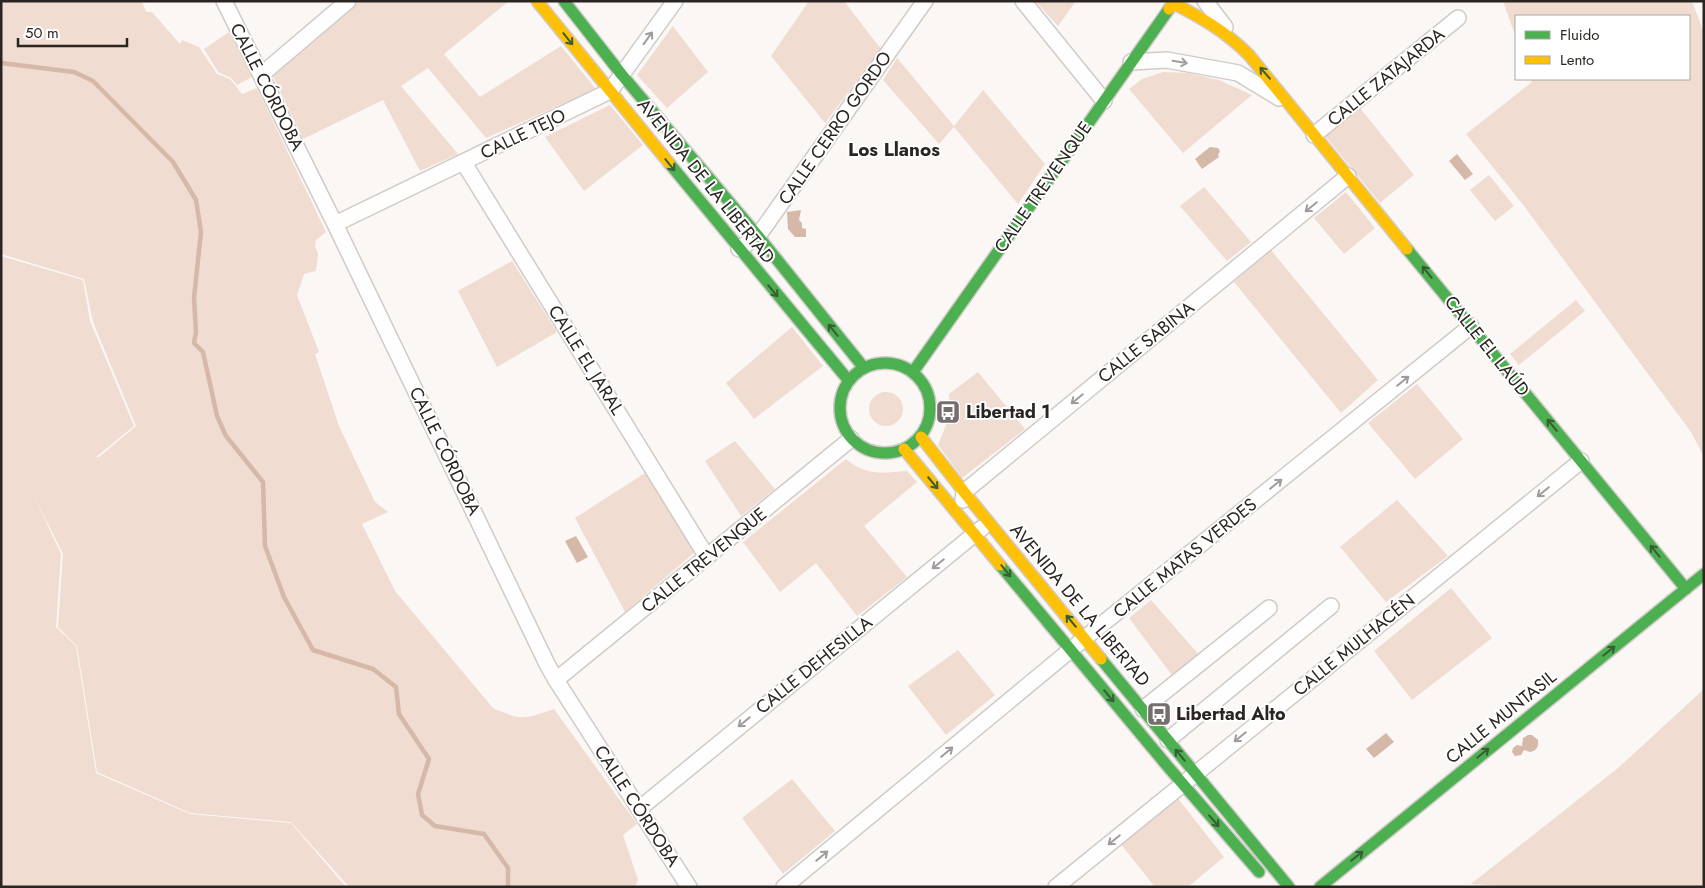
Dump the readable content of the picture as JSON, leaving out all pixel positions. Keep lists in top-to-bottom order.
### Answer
{
  "streets": {
    "street": [
      "CALLE ZATAJARDA",
      "CALLE CÓRDOBA",
      "CALLE CERRO GORDO",
      "CALLE TEJO",
      "AVENIDA DE LA LIBERTAD",
      "CALLE TREVENQUE",
      "CALLE SABINA",
      "CALLE EL LAÚD",
      "CALLE EL JARAL",
      "CALLE MATAS VERDES",
      "CALLE MULHACÉN",
      "CALLE DEHESILLA",
      "CALLE MUNTASIL"
    ]
  },
  "crossings": [
    ["CALLE ZATAJARDA", "CALLE EL LAÚD"],
    ["CALLE CÓRDOBA", "CALLE TEJO"],
    ["CALLE CÓRDOBA", "CALLE TREVENQUE"],
    ["CALLE CÓRDOBA", "CALLE DEHESILLA"],
    ["CALLE CERRO GORDO", "AVENIDA DE LA LIBERTAD"],
    ["CALLE TEJO", "AVENIDA DE LA LIBERTAD"],
    ["CALLE TEJO", "CALLE EL JARAL"],
    ["AVENIDA DE LA LIBERTAD", "CALLE TREVENQUE"],
    ["AVENIDA DE LA LIBERTAD", "CALLE SABINA"],
    ["AVENIDA DE LA LIBERTAD", "CALLE MATAS VERDES"],
    ["AVENIDA DE LA LIBERTAD", "CALLE MULHACÉN"],
    ["AVENIDA DE LA LIBERTAD", "CALLE DEHESILLA"],
    ["CALLE TREVENQUE", "CALLE EL LAÚD"],
    ["CALLE TREVENQUE", "CALLE EL JARAL"],
    ["CALLE SABINA", "CALLE EL LAÚD"],
    ["CALLE EL LAÚD", "CALLE MATAS VERDES"],
    ["CALLE EL LAÚD", "CALLE MULHACÉN"],
    ["CALLE EL LAÚD", "CALLE MUNTASIL"]
  ],
  "one_way": ["CALLE SABINA", "CALLE DEHESILLA", "CALLE MUNTASIL"],
  "districts": ["Los Llanos"],
  "places": {
    "bus stop": ["Libertad 1", "Libertad Alto"]
  },
  "legend": ["Fluido", "Lento"],
  "scale_bar": "50 m"
}
